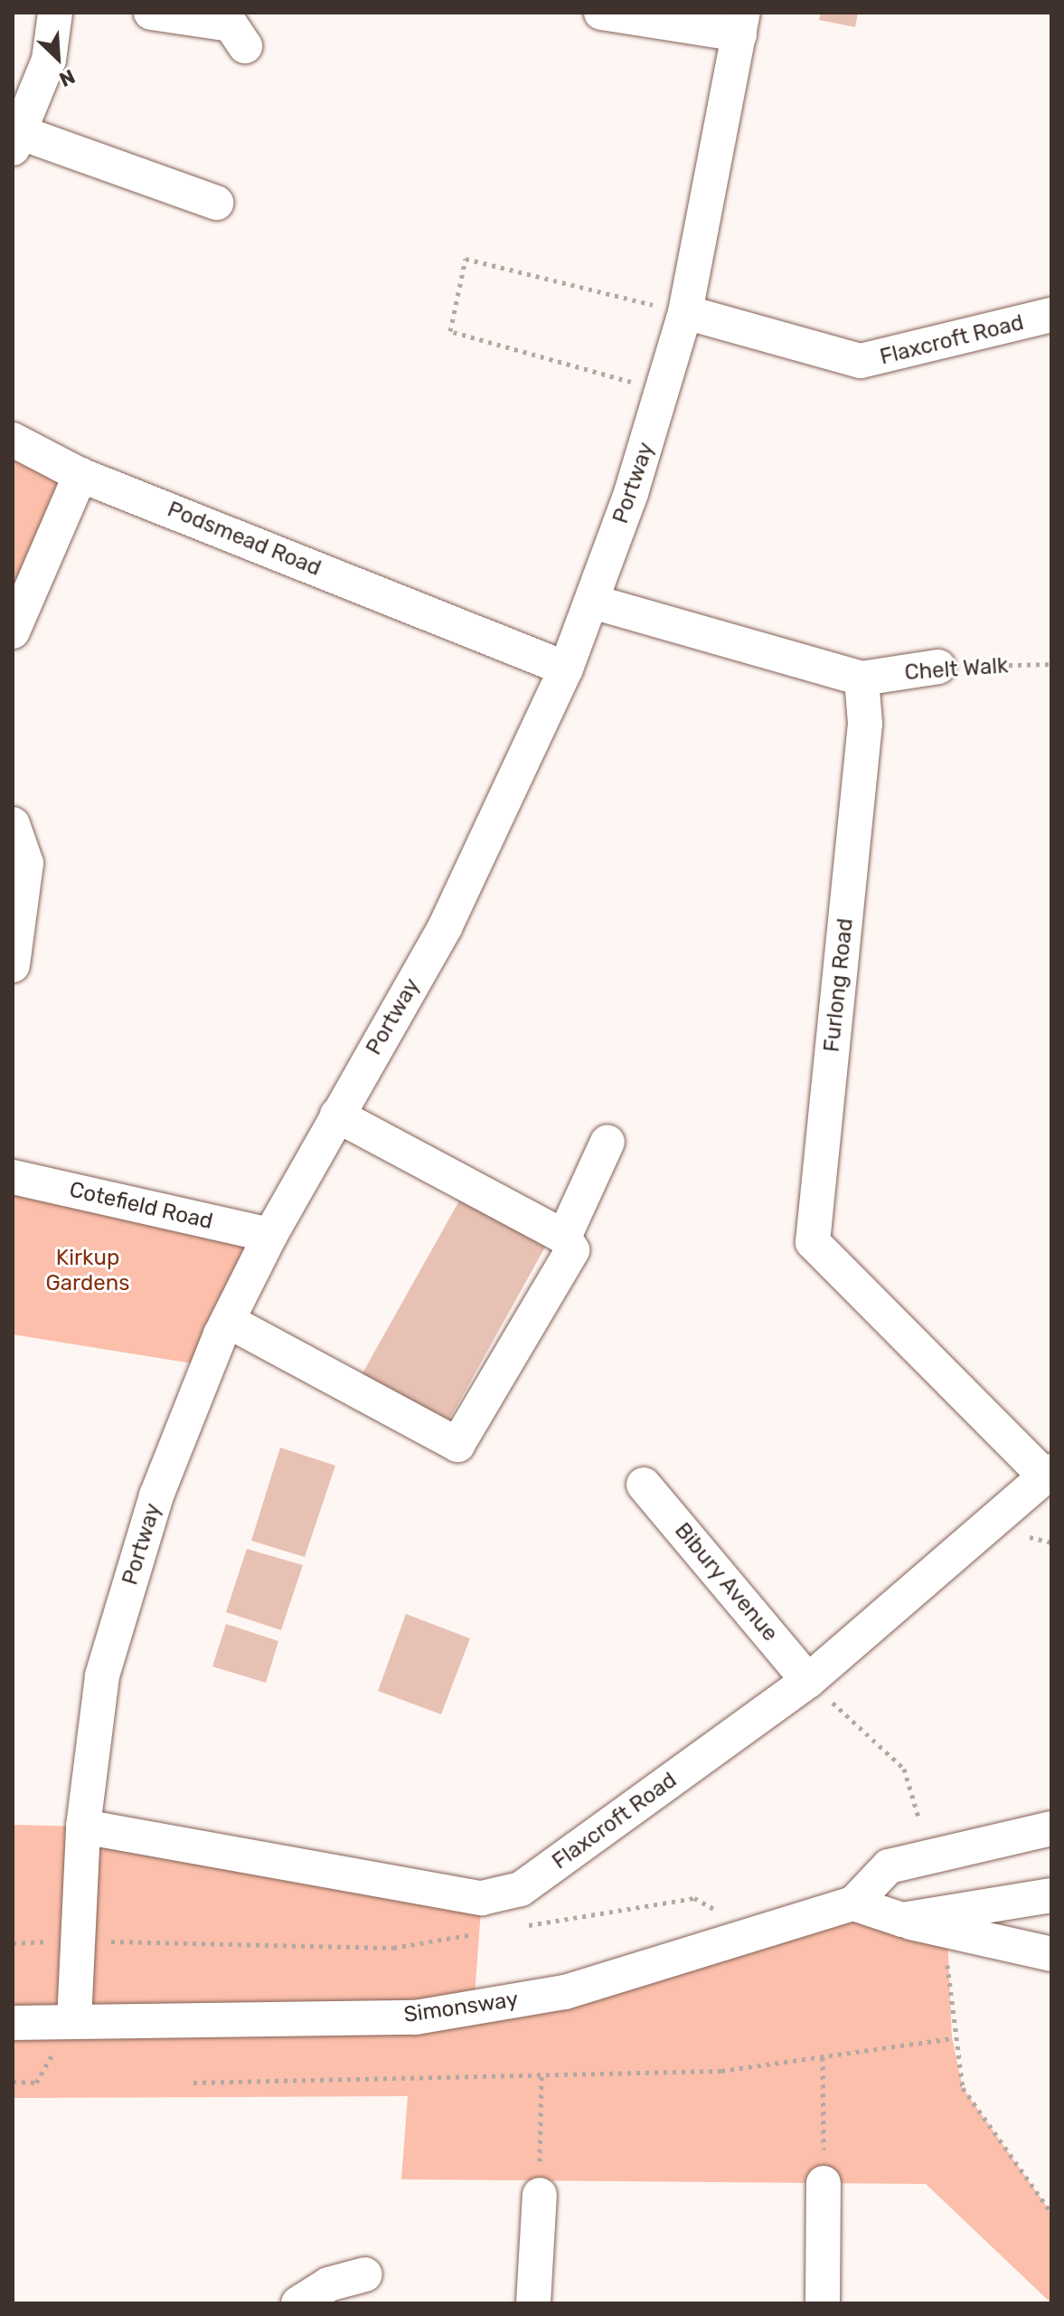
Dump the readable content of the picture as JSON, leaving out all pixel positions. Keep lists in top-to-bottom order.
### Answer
{
  "streets": {
    "street": [
      "Flaxcroft Road",
      "Portway",
      "Podsmead Road",
      "Chelt Walk",
      "Furlong Road",
      "Cotefield Road",
      "Bibury Avenue",
      "Simonsway"
    ]
  },
  "crossings": [
    ["Flaxcroft Road", "Portway"],
    ["Flaxcroft Road", "Furlong Road"],
    ["Flaxcroft Road", "Bibury Avenue"],
    ["Portway", "Podsmead Road"],
    ["Portway", "Cotefield Road"],
    ["Portway", "Simonsway"],
    ["Chelt Walk", "Furlong Road"]
  ],
  "parks": ["Kirkup Gardens"],
  "north": "bottom right"
}
